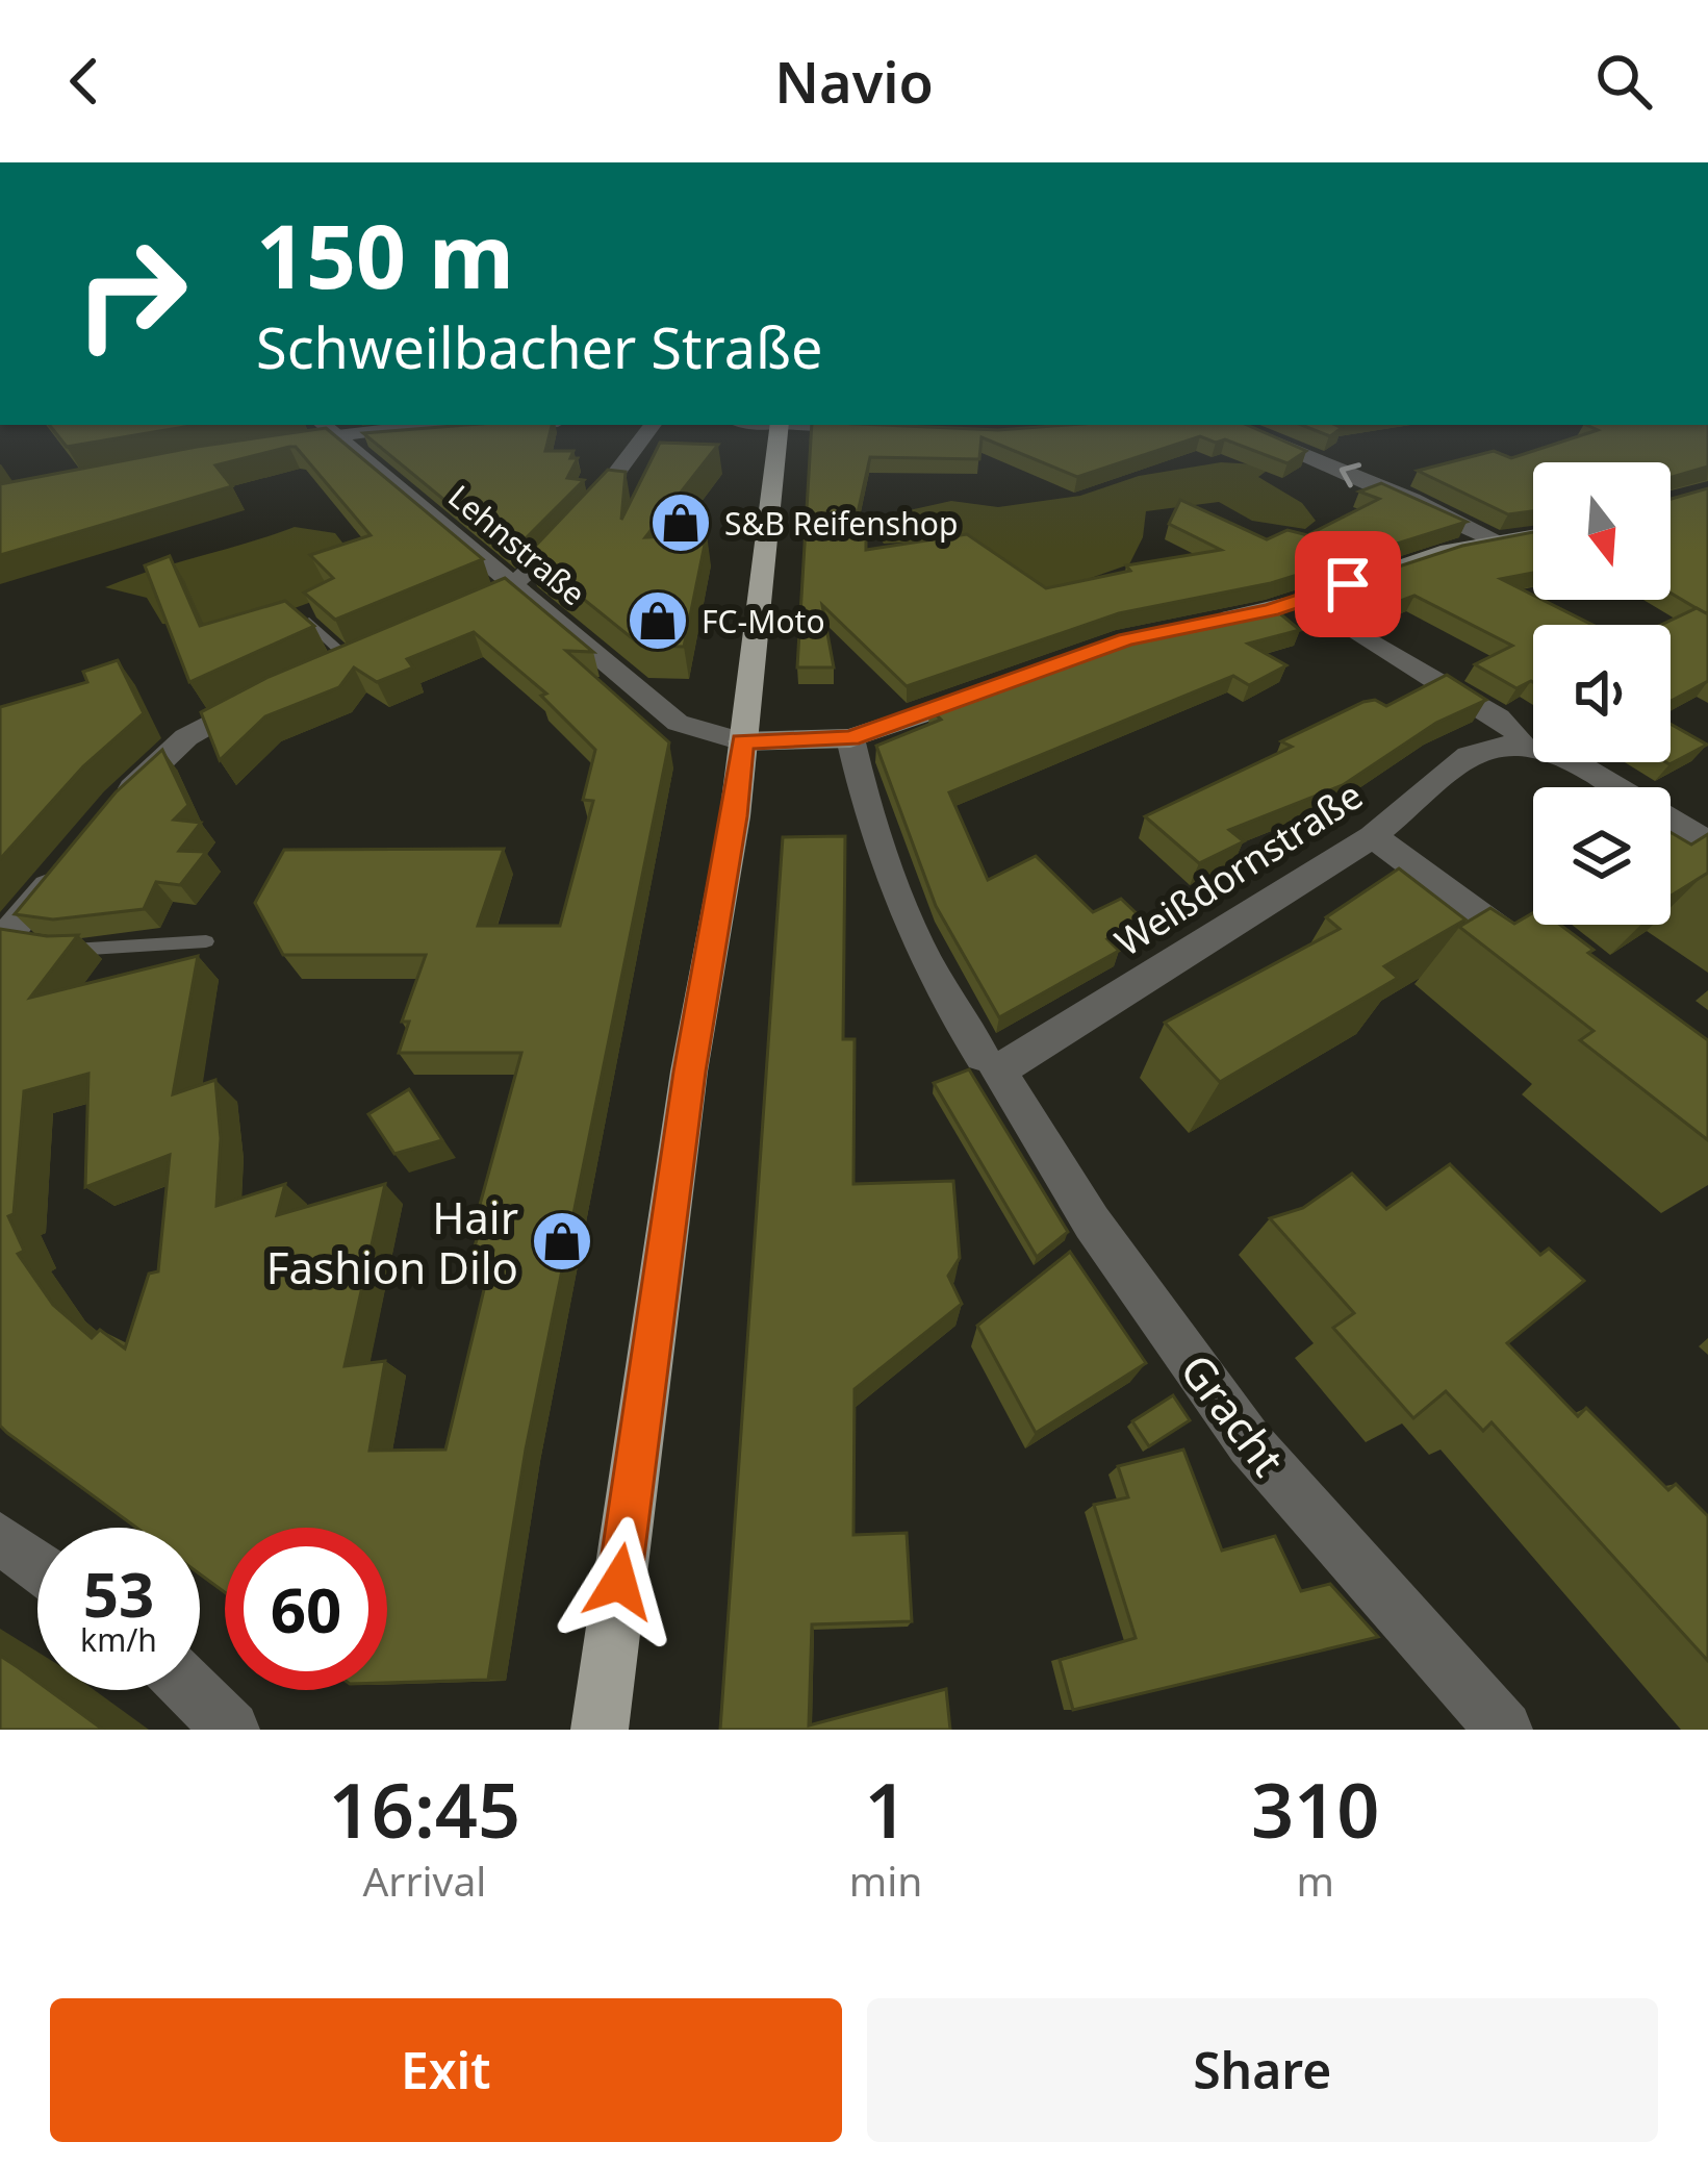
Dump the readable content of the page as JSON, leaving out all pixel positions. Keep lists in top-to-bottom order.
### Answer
{
  "streets": {
    "street": ["Lehnstraße", "Weißdornstraße", "Gracht"]
  },
  "crossings": [
    ["Weißdornstraße", "Gracht"]
  ],
  "places": {
    "shop": ["S&B Reifenshop", "FC-Moto", "Hair Fashion Dilo"]
  },
  "north": "bottom",
  "page": {
    "header": "Navio",
    "turn": ["150 m", "Schweilbacher Straße"],
    "speed": "53 km/h",
    "limit": "60",
    "eta": [
      "16:45",
      "Arrival",
      "1",
      "min",
      "310",
      "m"
    ],
    "buttons": ["Exit", "Share"]
  }
}
